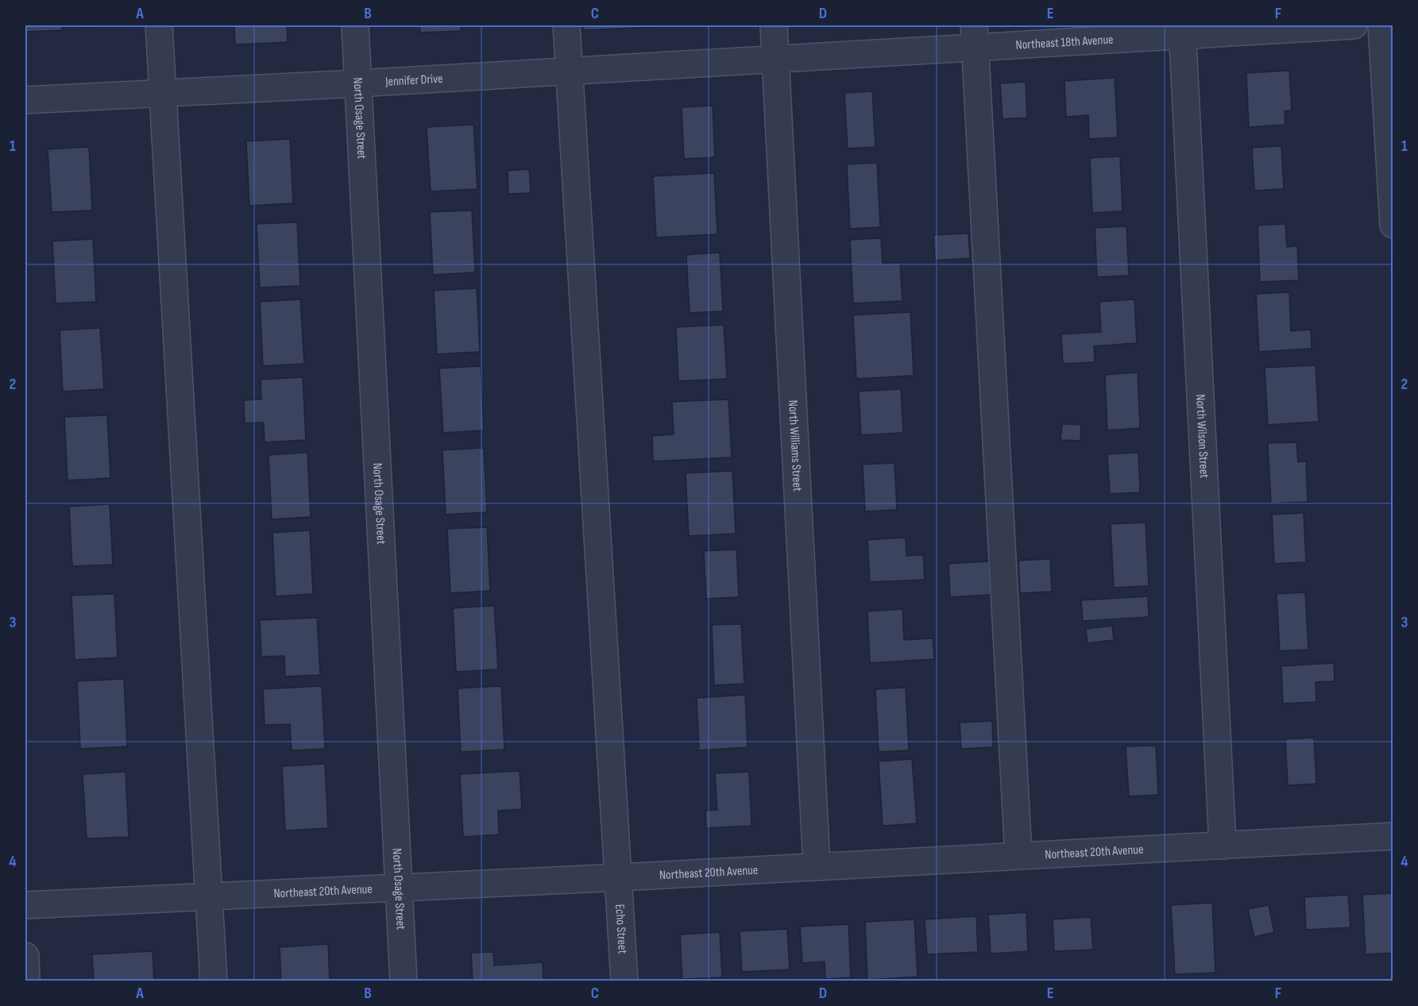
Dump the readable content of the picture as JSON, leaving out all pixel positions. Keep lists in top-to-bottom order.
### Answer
{
  "streets": {
    "street": [
      "Northeast 18th Avenue",
      "Jennifer Drive",
      "North Osage Street",
      "North Wilson Street",
      "North Williams Street",
      "Northeast 20th Avenue",
      "Echo Street"
    ]
  },
  "crossings": [
    ["Northeast 18th Avenue", "Jennifer Drive"],
    ["Northeast 18th Avenue", "North Wilson Street"],
    ["Northeast 18th Avenue", "North Williams Street"],
    ["Jennifer Drive", "North Osage Street"],
    ["Jennifer Drive", "North Williams Street"],
    ["Jennifer Drive", "Echo Street"],
    ["North Osage Street", "Northeast 20th Avenue"],
    ["North Wilson Street", "Northeast 20th Avenue"],
    ["North Williams Street", "Northeast 20th Avenue"],
    ["Northeast 20th Avenue", "Echo Street"]
  ],
  "grid": {
    "columns": [
      "A",
      "B",
      "C",
      "D",
      "E",
      "F"
    ],
    "rows": [
      "1",
      "2",
      "3",
      "4"
    ]
  }
}
